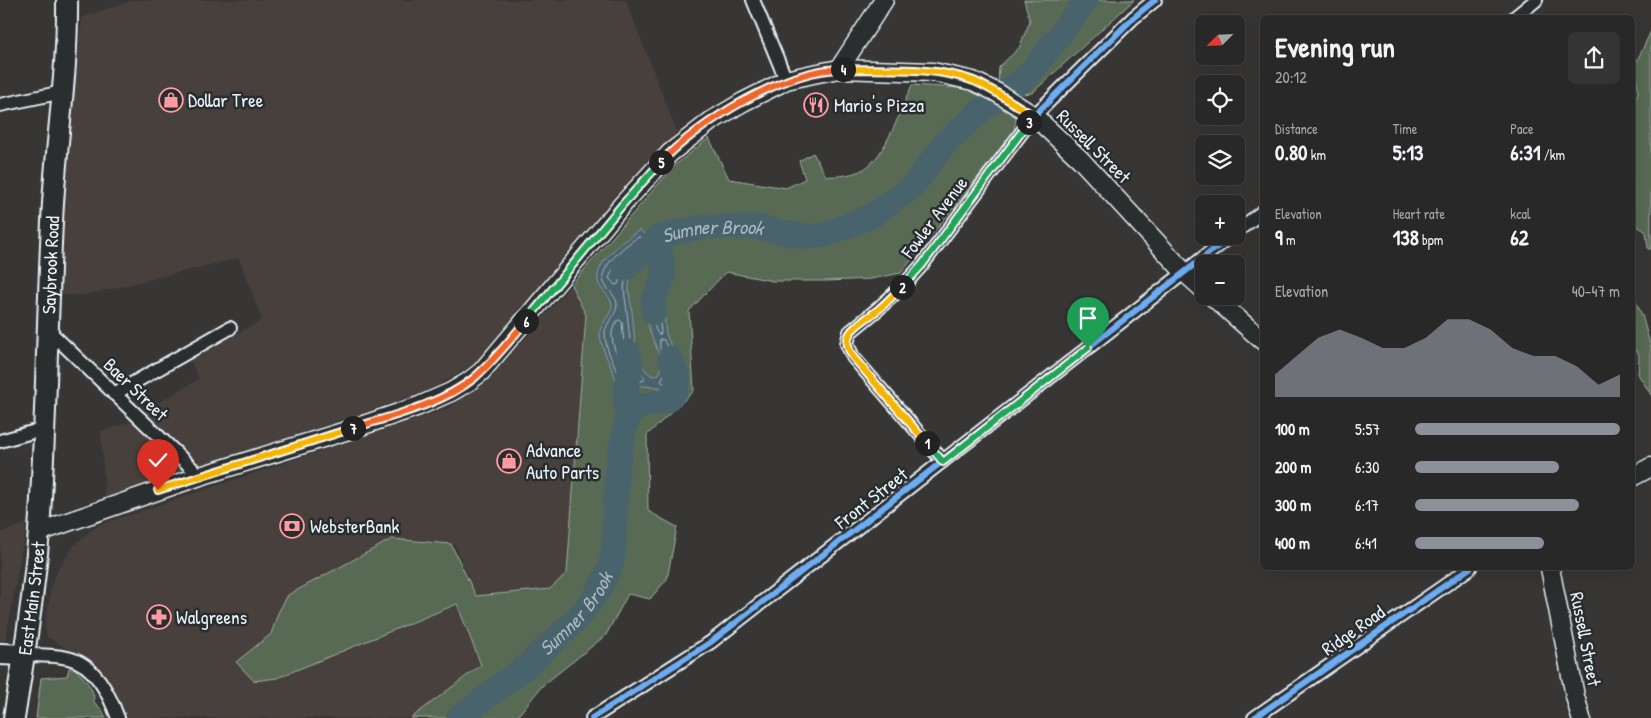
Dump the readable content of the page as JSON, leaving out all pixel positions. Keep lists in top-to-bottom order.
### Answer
{
  "streets": {
    "main road": ["Russell Street", "Saybrook Road", "East Main Street"],
    "street": [
      "Fowler Avenue",
      "Baer Street",
      "Front Street",
      "Ridge Road"
    ]
  },
  "crossings": [
    ["Russell Street", "Fowler Avenue"],
    ["Russell Street", "Front Street"],
    ["Russell Street", "East Main Street"],
    ["Fowler Avenue", "Front Street"],
    ["Saybrook Road", "Baer Street"],
    ["Saybrook Road", "East Main Street"],
    ["Baer Street", "East Main Street"]
  ],
  "water": ["Sumner Brook"],
  "places": {
    "shop": ["Dollar Tree", "Advance Auto Parts"],
    "restaurant": ["Mario's Pizza"],
    "bank": ["WebsterBank"],
    "pharmacy": ["Walgreens"]
  },
  "north": "bottom left",
  "page": {
    "map_buttons": ["+", "−"],
    "heading": ["Evening run", "20:12"],
    "pins": [
      "4",
      "3",
      "5",
      "2",
      "6",
      "7",
      "1"
    ],
    "stats": [
      ["Distance", "0.80 km"],
      ["Time", "5:13"],
      ["Pace", "6:31 /km"],
      ["Elevation", "9 m"],
      ["Heart rate", "138 bpm"],
      ["kcal", "62"]
    ],
    "chart": ["Elevation", "40–47 m"],
    "list": [
      {
        "name": "100 m",
        "note": "5:57"
      },
      {
        "name": "200 m",
        "note": "6:30"
      },
      {
        "name": "300 m",
        "note": "6:17"
      },
      {
        "name": "400 m",
        "note": "6:41"
      }
    ]
  }
}
